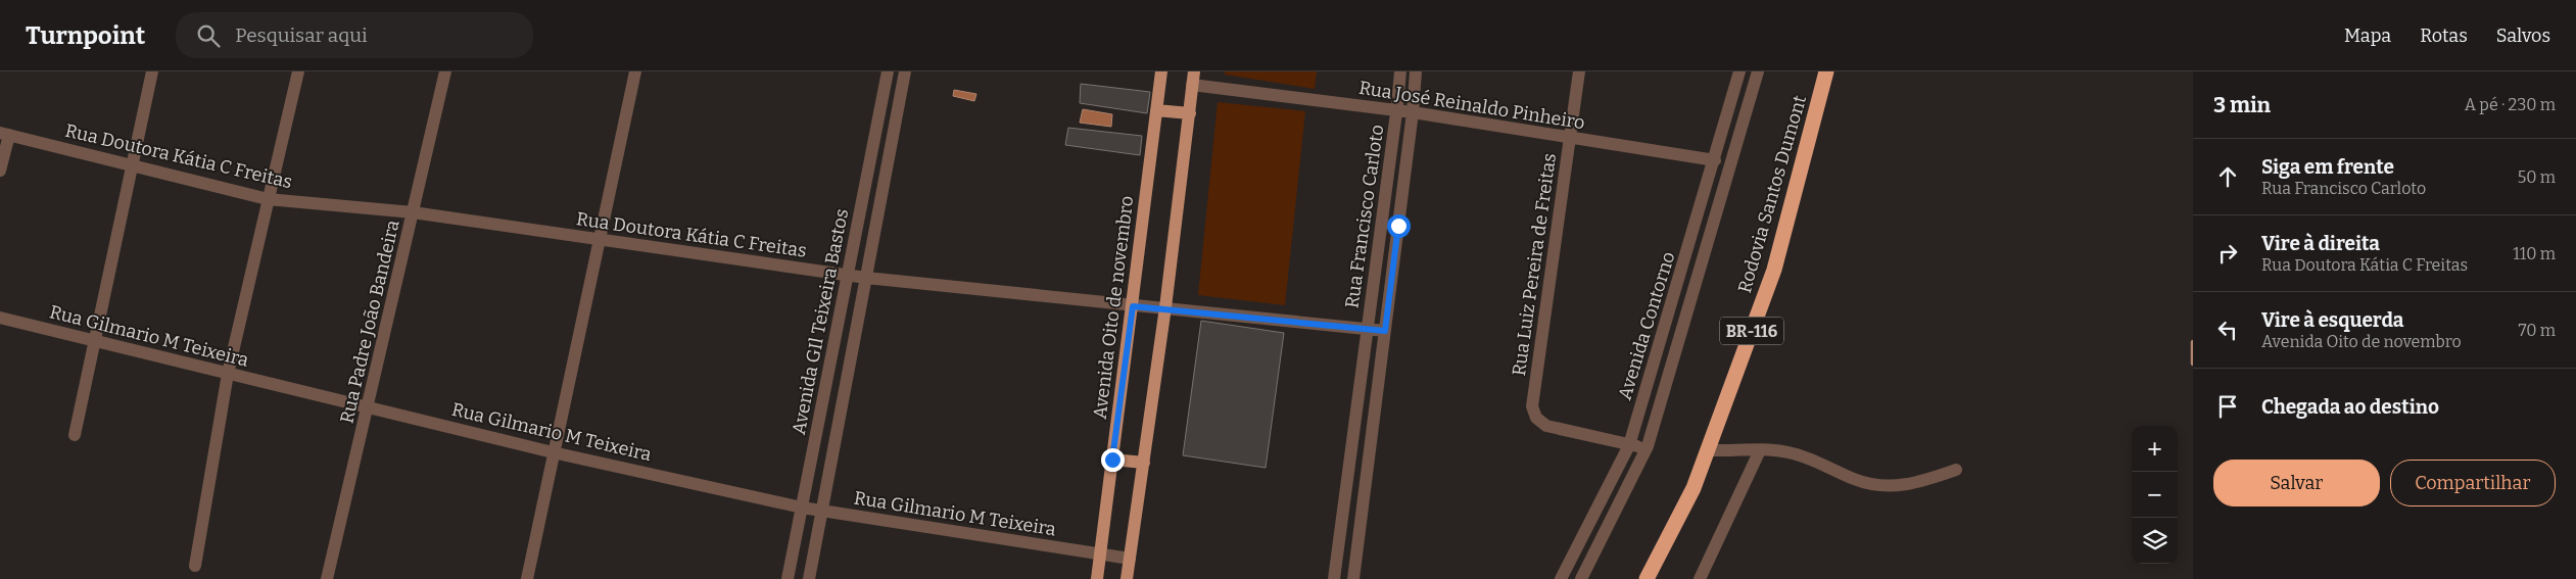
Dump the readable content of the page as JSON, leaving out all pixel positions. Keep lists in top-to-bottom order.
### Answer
{
  "streets": {
    "highway": ["Rodovia Santos Dumont", "BR-116"],
    "main road": ["Avenida Oito de novembro"],
    "street": [
      "Rua José Reinaldo Pinheiro",
      "Rua Doutora Kátia C Freitas",
      "Rua Francisco Carloto",
      "Rua Luiz Pereira de Freitas",
      "Rua Padre João Bandeira",
      "Avenida GIl Teixeira Bastos",
      "Avenida Contorno",
      "Rua Gilmario M Teixeira"
    ]
  },
  "crossings": [
    ["Rua José Reinaldo Pinheiro", "Rua Francisco Carloto"],
    ["Rua José Reinaldo Pinheiro", "Rua Luiz Pereira de Freitas"],
    ["Rua José Reinaldo Pinheiro", "Avenida Contorno"],
    ["Rua Doutora Kátia C Freitas", "Rua Francisco Carloto"],
    ["Rua Doutora Kátia C Freitas", "Avenida Oito de novembro"],
    ["Rua Doutora Kátia C Freitas", "Rua Padre João Bandeira"],
    ["Rua Doutora Kátia C Freitas", "Avenida GIl Teixeira Bastos"],
    ["Rua Luiz Pereira de Freitas", "Avenida Contorno"],
    ["Avenida Oito de novembro", "Rua Gilmario M Teixeira"],
    ["Rua Padre João Bandeira", "Rua Gilmario M Teixeira"],
    ["Avenida GIl Teixeira Bastos", "Rua Gilmario M Teixeira"]
  ],
  "page": {
    "header": "Turnpoint",
    "search": "Pesquisar aqui",
    "nav": ["Mapa", "Rotas", "Salvos"],
    "heading": ["3 min", "A pé · 230 m"],
    "list": [
      ["Siga em frente", "Rua Francisco Carloto", "50 m"],
      ["Vire à direita", "Rua Doutora Kátia C Freitas", "110 m"],
      ["Vire à esquerda", "Avenida Oito de novembro", "70 m"],
      "Chegada ao destino"
    ],
    "map_buttons": ["+", "−"],
    "buttons": ["Salvar", "Compartilhar"]
  }
}
